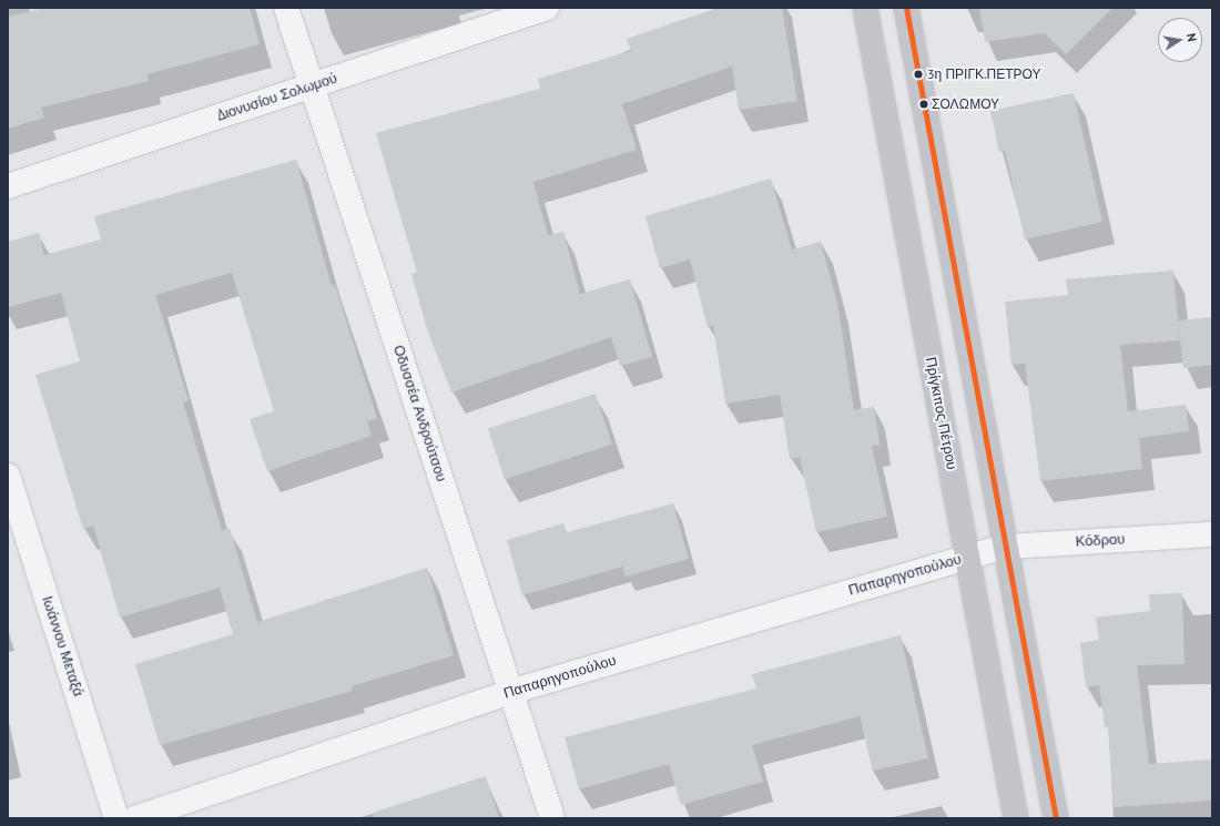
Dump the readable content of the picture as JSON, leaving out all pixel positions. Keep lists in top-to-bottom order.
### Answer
{
  "streets": {
    "main road": ["Πρίγκιπος Πέτρου"],
    "street": [
      "Διονυσίου Σολωμού",
      "Οδυσσέα Ανδρούτσου",
      "Κόδρου",
      "Παπαρηγοπούλου",
      "Ιωάννου Μεταξά"
    ]
  },
  "crossings": [
    ["Διονυσίου Σολωμού", "Οδυσσέα Ανδρούτσου"],
    ["Οδυσσέα Ανδρούτσου", "Παπαρηγοπούλου"],
    ["Πρίγκιπος Πέτρου", "Κόδρου"],
    ["Πρίγκιπος Πέτρου", "Παπαρηγοπούλου"],
    ["Κόδρου", "Παπαρηγοπούλου"]
  ],
  "places": ["3η ΠΡΙΓΚ.ΠΕΤΡΟΥ", "ΣΟΛΩΜΟΥ"],
  "north": "right"
}
